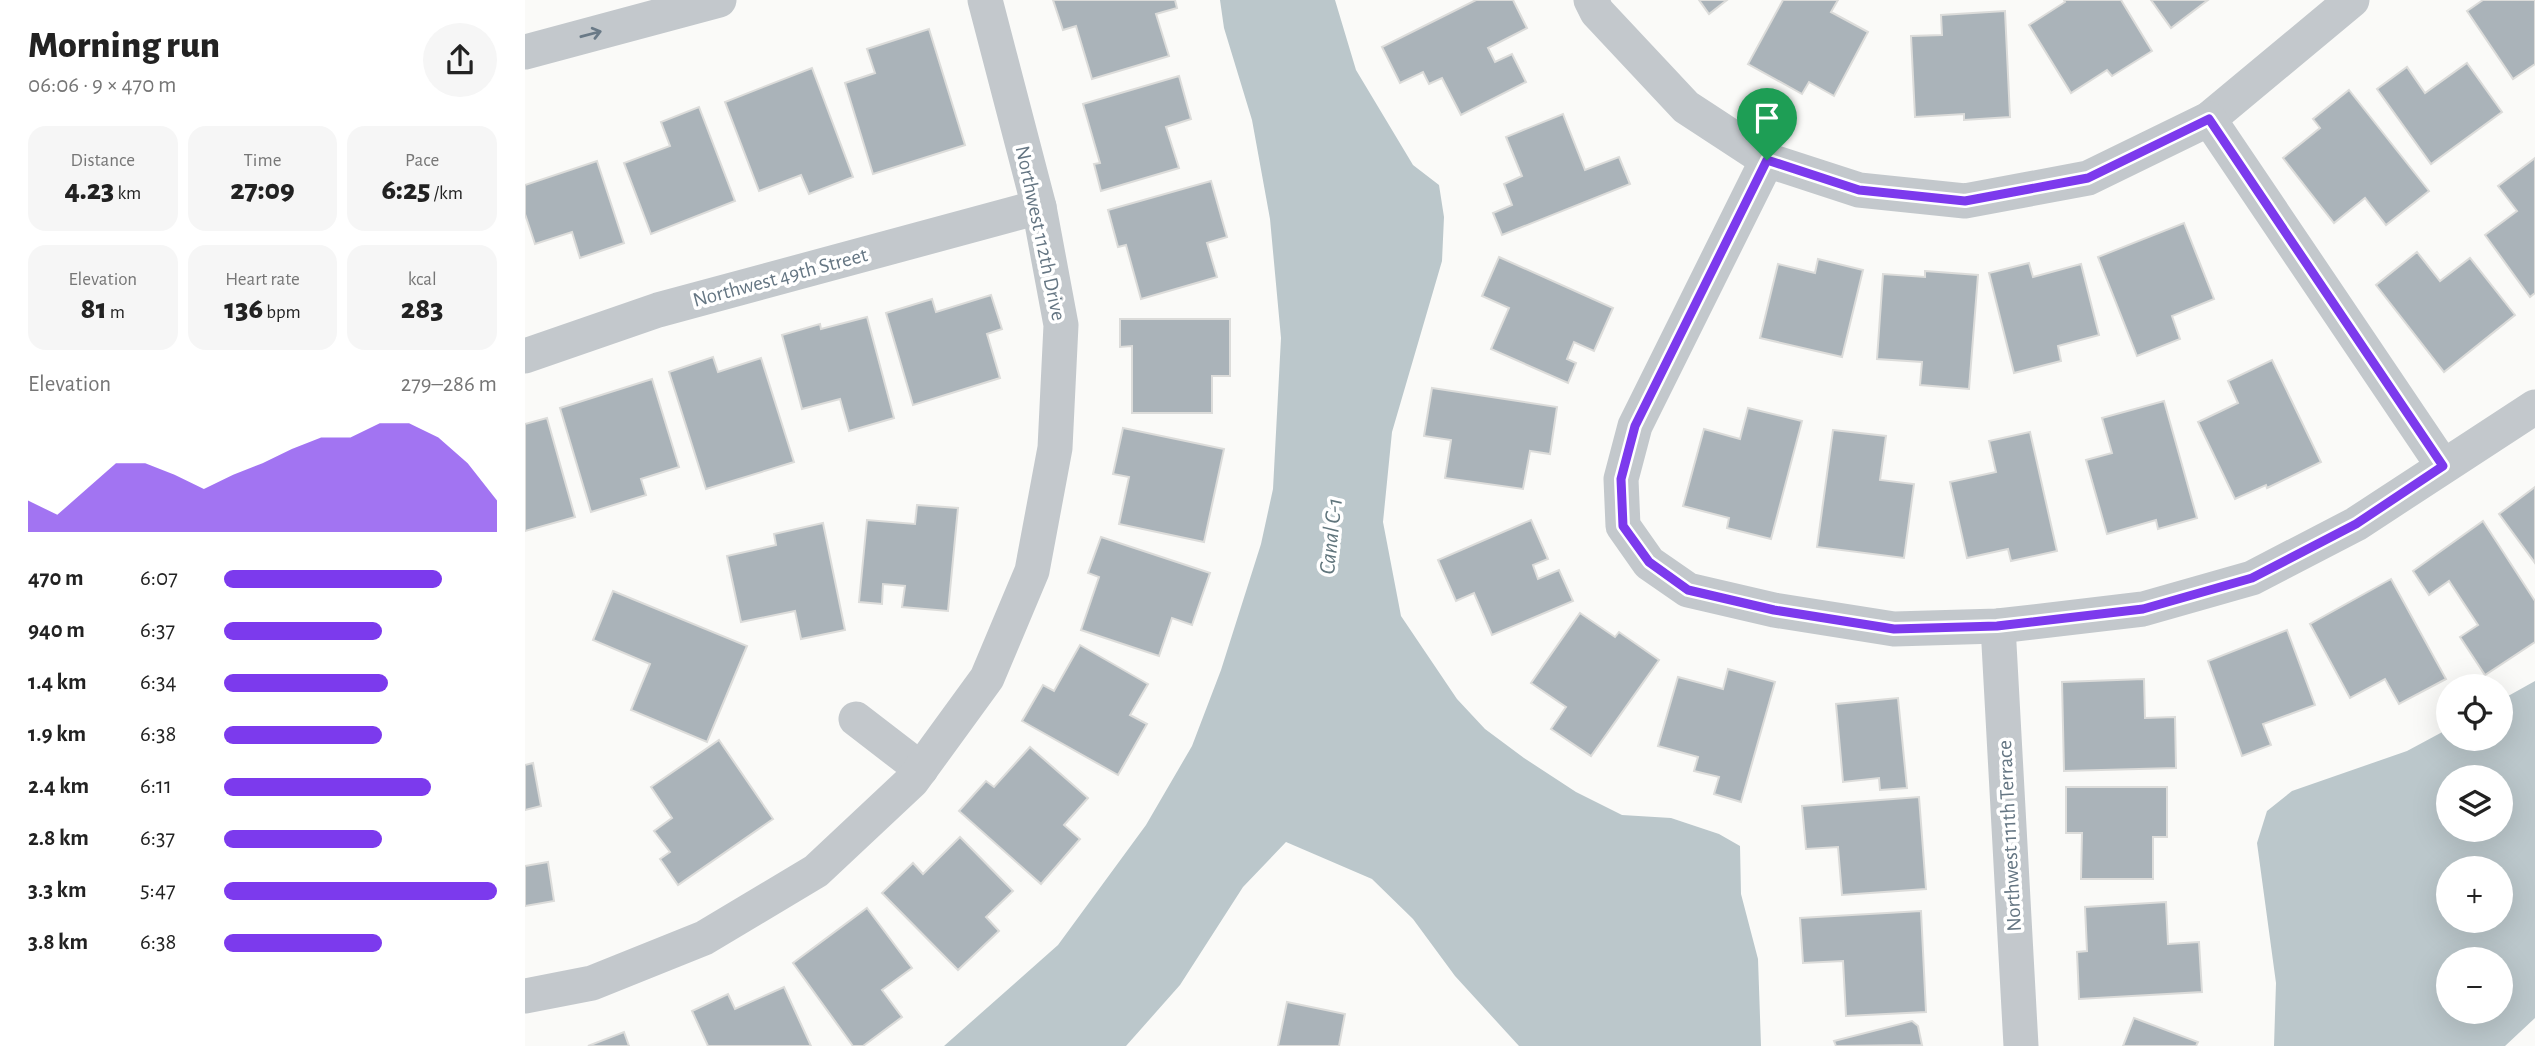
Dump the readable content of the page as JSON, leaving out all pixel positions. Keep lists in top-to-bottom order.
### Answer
{
  "streets": {
    "street": ["Northwest 112th Drive", "Northwest 49th Street", "Northwest 111th Terrace"]
  },
  "crossings": [
    ["Northwest 112th Drive", "Northwest 49th Street"]
  ],
  "water": ["Canal C-1"],
  "page": {
    "heading": ["Morning run", "06:06 · 9 × 470 m"],
    "stats": [
      ["Distance", "4.23 km"],
      ["Time", "27:09"],
      ["Pace", "6:25 /km"],
      ["Elevation", "81 m"],
      ["Heart rate", "136 bpm"],
      ["kcal", "283"]
    ],
    "chart": ["Elevation", "279–286 m"],
    "list": [
      {
        "name": "470 m",
        "note": "6:07"
      },
      {
        "name": "940 m",
        "note": "6:37"
      },
      {
        "name": "1.4 km",
        "note": "6:34"
      },
      {
        "name": "1.9 km",
        "note": "6:38"
      },
      {
        "name": "2.4 km",
        "note": "6:11"
      },
      {
        "name": "2.8 km",
        "note": "6:37"
      },
      {
        "name": "3.3 km",
        "note": "5:47"
      },
      {
        "name": "3.8 km",
        "note": "6:38"
      }
    ],
    "map_buttons": ["+", "−"]
  }
}
